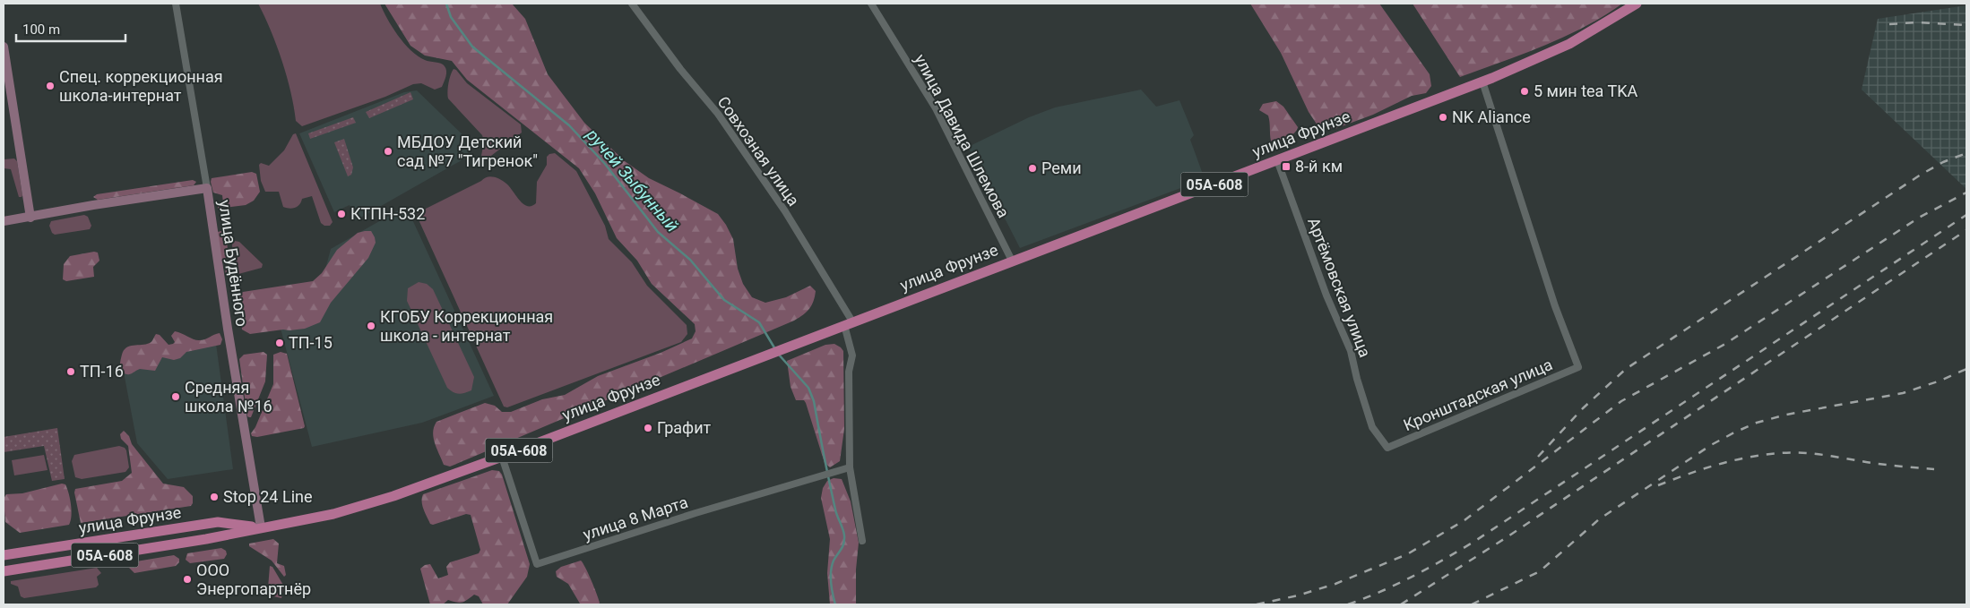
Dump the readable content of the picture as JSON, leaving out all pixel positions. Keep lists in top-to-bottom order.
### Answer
{
  "streets": {
    "main road": ["улица Фрунзе", "05А-608", "улица Будённого"],
    "street": [
      "улица Давида Шлемова",
      "Совхозная улица",
      "Артёмовская улица",
      "Кронштадская улица",
      "улица 8 Марта"
    ]
  },
  "crossings": [
    ["улица Фрунзе", "улица Давида Шлемова"],
    ["улица Фрунзе", "Совхозная улица"],
    ["улица Фрунзе", "улица Будённого"],
    ["улица Фрунзе", "Артёмовская улица"],
    ["улица Фрунзе", "Кронштадская улица"],
    ["улица Фрунзе", "улица 8 Марта"],
    ["Артёмовская улица", "Кронштадская улица"]
  ],
  "water": ["ручей Зыбунный"],
  "places": {
    "other": [
      "Спец. коррекционная школа-интернат",
      "5 мин tea TKA",
      "NK Aliance",
      "МБДОУ Детский сад №7 \"Тигренок\"",
      "Реми",
      "КТПН-532",
      "КГОБУ Коррекционная школа - интернат",
      "ТП-15",
      "ТП-16",
      "Средняя школа №16",
      "Графит",
      "Stop 24 Line",
      "ООО Энергопартнёр"
    ],
    "transit": ["8-й км"]
  },
  "scale_bar": "100 m"
}
